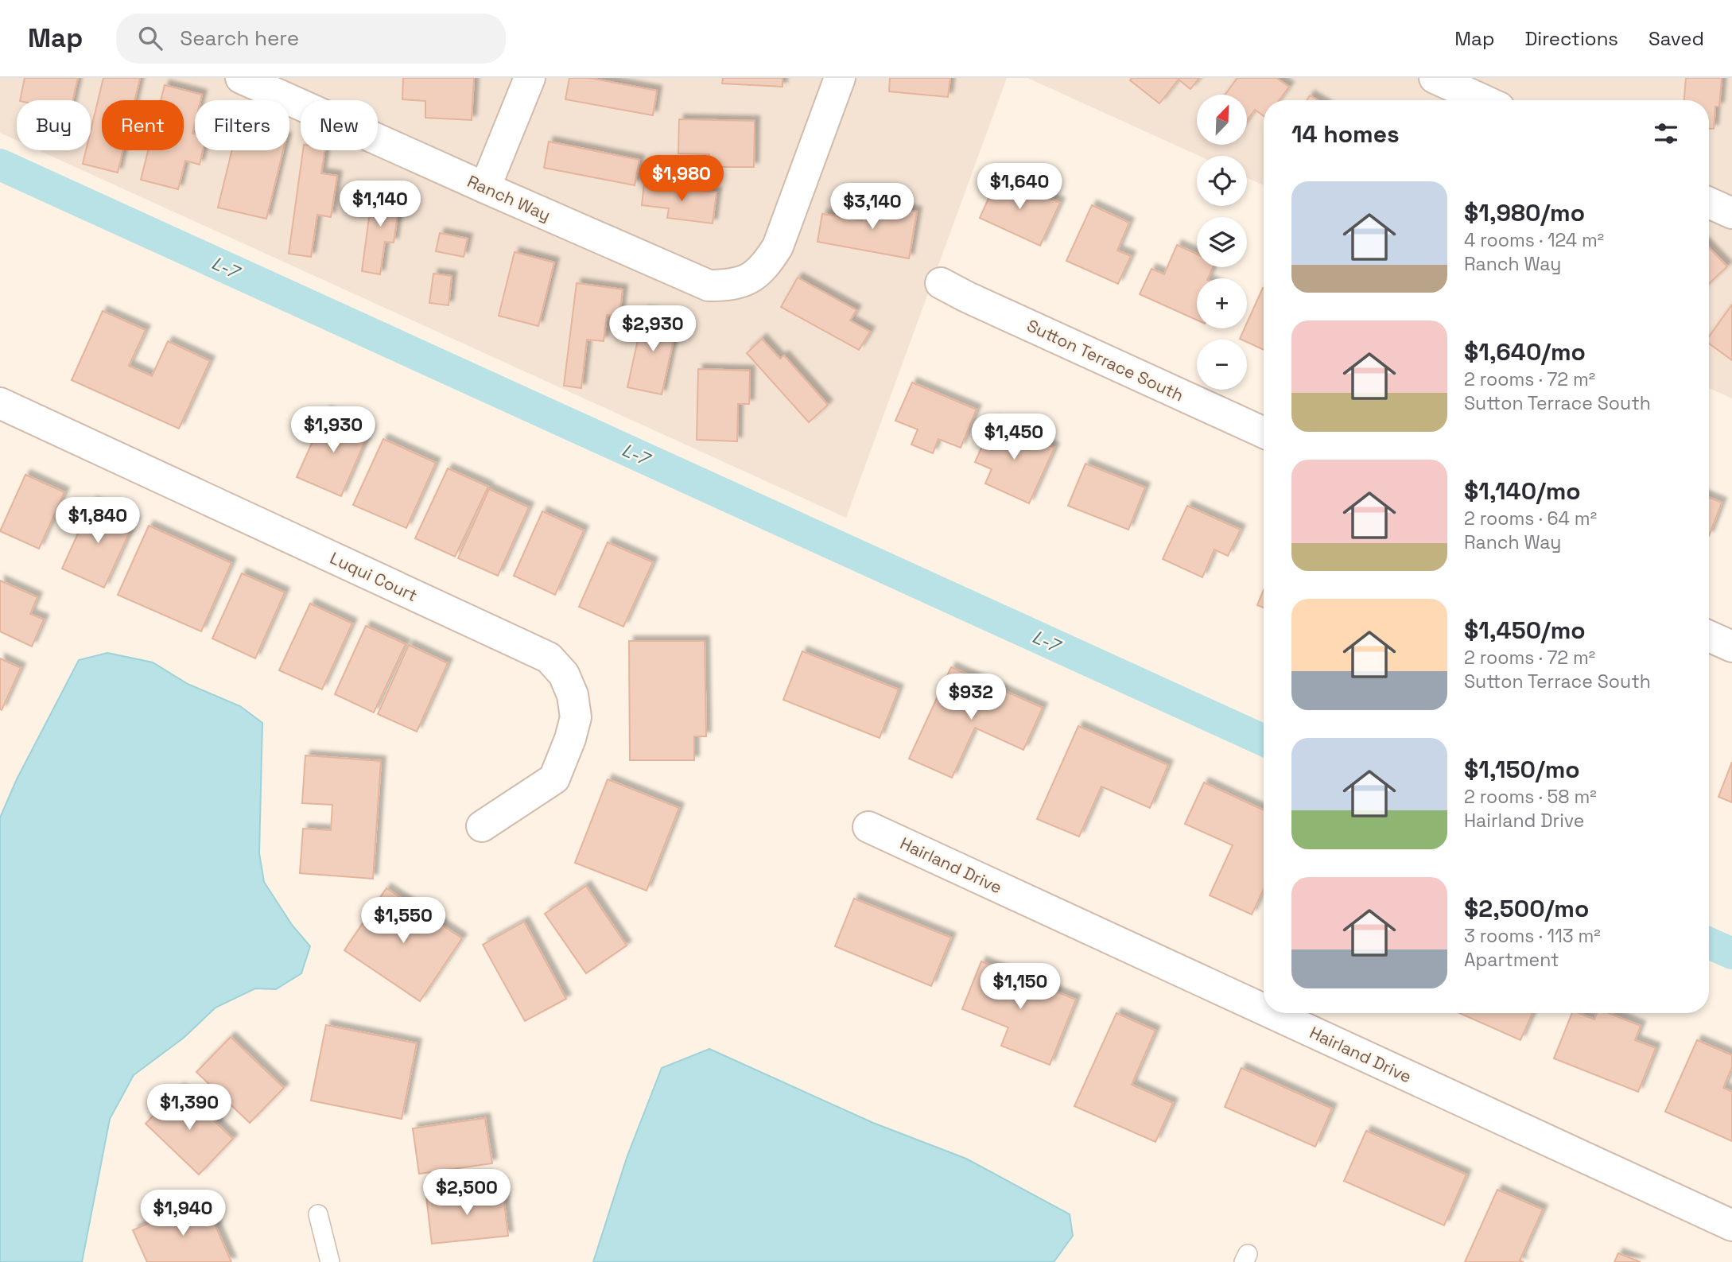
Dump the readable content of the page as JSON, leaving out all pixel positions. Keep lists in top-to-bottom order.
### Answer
{
  "streets": {
    "street": [
      "Ranch Way",
      "Sutton Terrace South",
      "Luqui Court",
      "Hairland Drive"
    ]
  },
  "water": ["L-7"],
  "north": "top right",
  "page": {
    "header": "Map",
    "search": "Search here",
    "nav": ["Map", "Directions", "Saved"],
    "map_buttons": ["+", "−"],
    "chip": [
      "Buy",
      "Rent",
      "Filters",
      "New"
    ],
    "heading": "14 homes",
    "price": [
      "$1,980",
      "$1,640",
      "$1,140",
      "$3,140",
      "$2,930",
      "$1,930",
      "$1,450",
      "$1,840",
      "$932",
      "$1,550",
      "$1,150",
      "$1,390",
      "$2,500",
      "$1,940"
    ],
    "list": [
      {
        "name": "$1,980/mo",
        "note": "4 rooms · 124 m² · Ranch Way"
      },
      {
        "name": "$1,640/mo",
        "note": "2 rooms · 72 m² · Sutton Terrace South"
      },
      {
        "name": "$1,140/mo",
        "note": "2 rooms · 64 m² · Ranch Way"
      },
      {
        "name": "$1,450/mo",
        "note": "2 rooms · 72 m² · Sutton Terrace South"
      },
      {
        "name": "$1,150/mo",
        "note": "2 rooms · 58 m² · Hairland Drive"
      },
      {
        "name": "$2,500/mo",
        "note": "3 rooms · 113 m² · Apartment"
      }
    ]
  }
}
